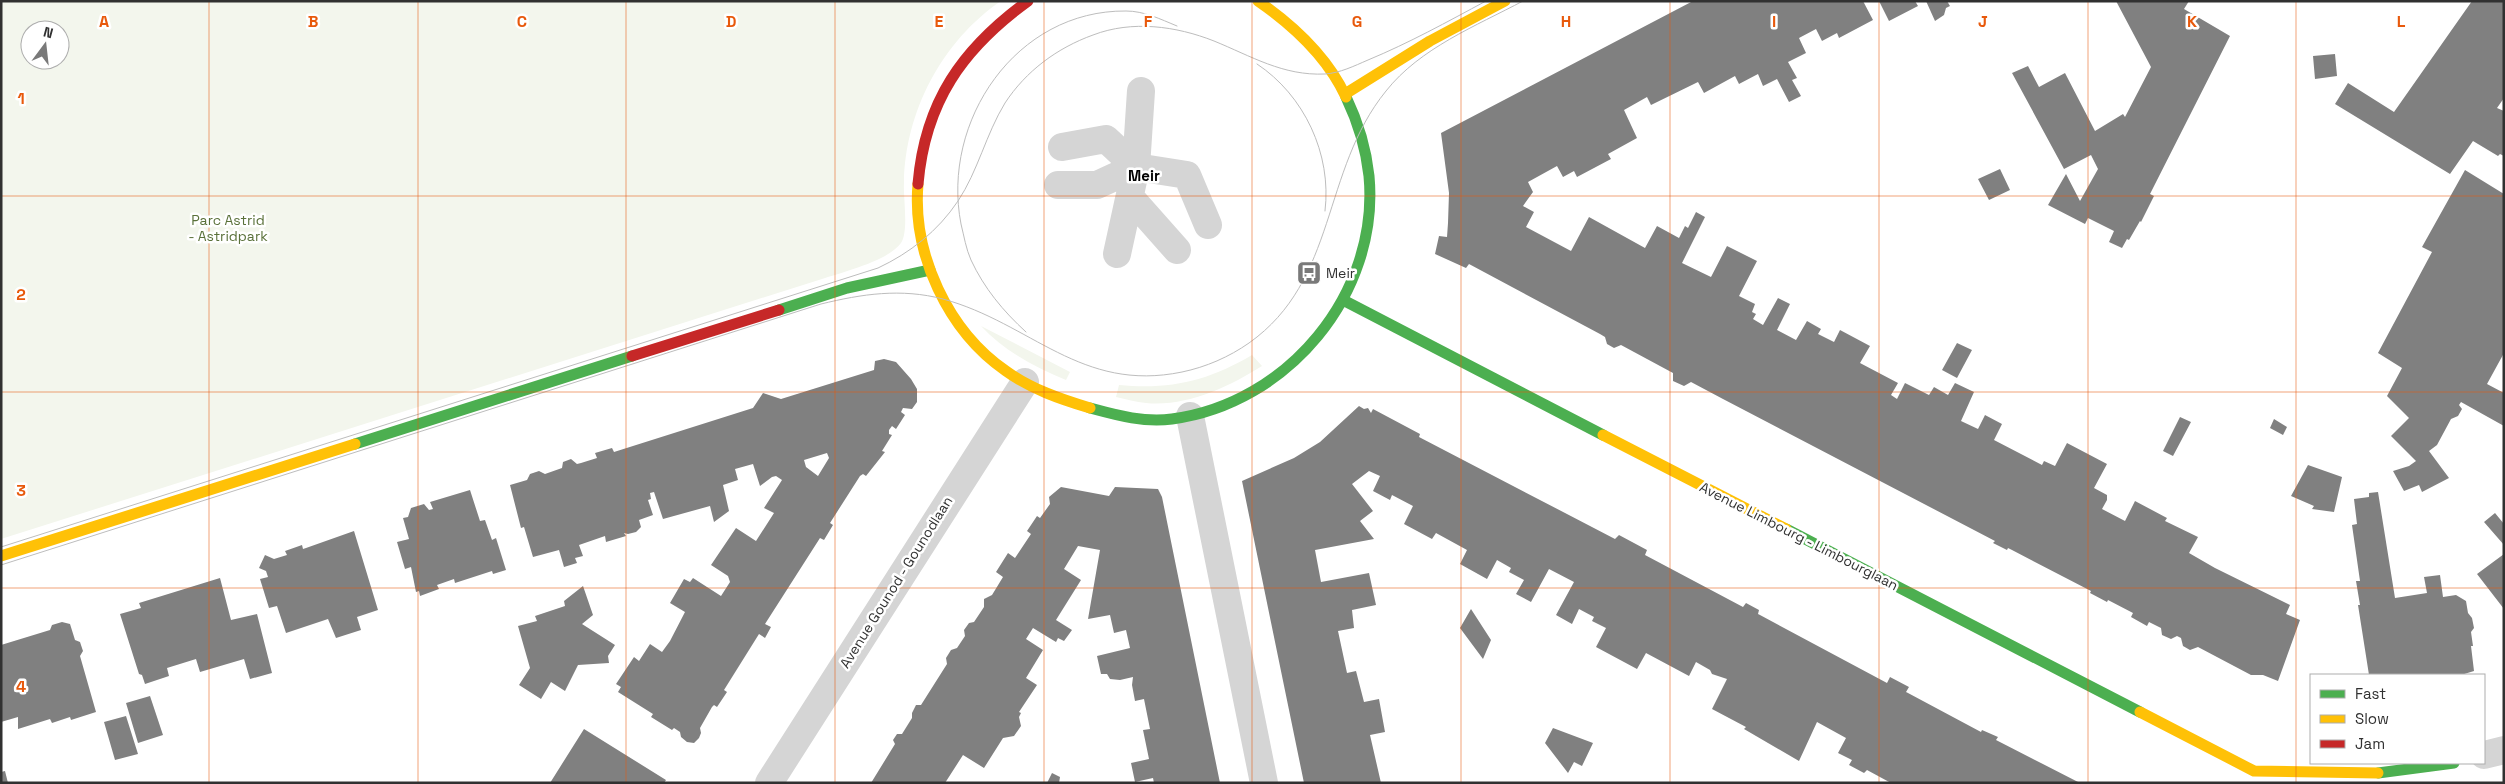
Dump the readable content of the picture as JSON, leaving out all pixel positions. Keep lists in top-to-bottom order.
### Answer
{
  "streets": {
    "street": ["Avenue Limbourg - Limbourglaan", "Avenue Gounod - Gounodlaan"]
  },
  "districts": ["Meir"],
  "parks": ["Parc Astrid - Astridpark"],
  "places": {
    "bus stop": ["Meir"]
  },
  "legend": ["Fast", "Slow", "Jam"],
  "north": "top",
  "grid": {
    "columns": [
      "A",
      "B",
      "C",
      "D",
      "E",
      "F",
      "G",
      "H",
      "I",
      "J",
      "K",
      "L"
    ],
    "rows": [
      "1",
      "2",
      "3",
      "4"
    ]
  }
}
